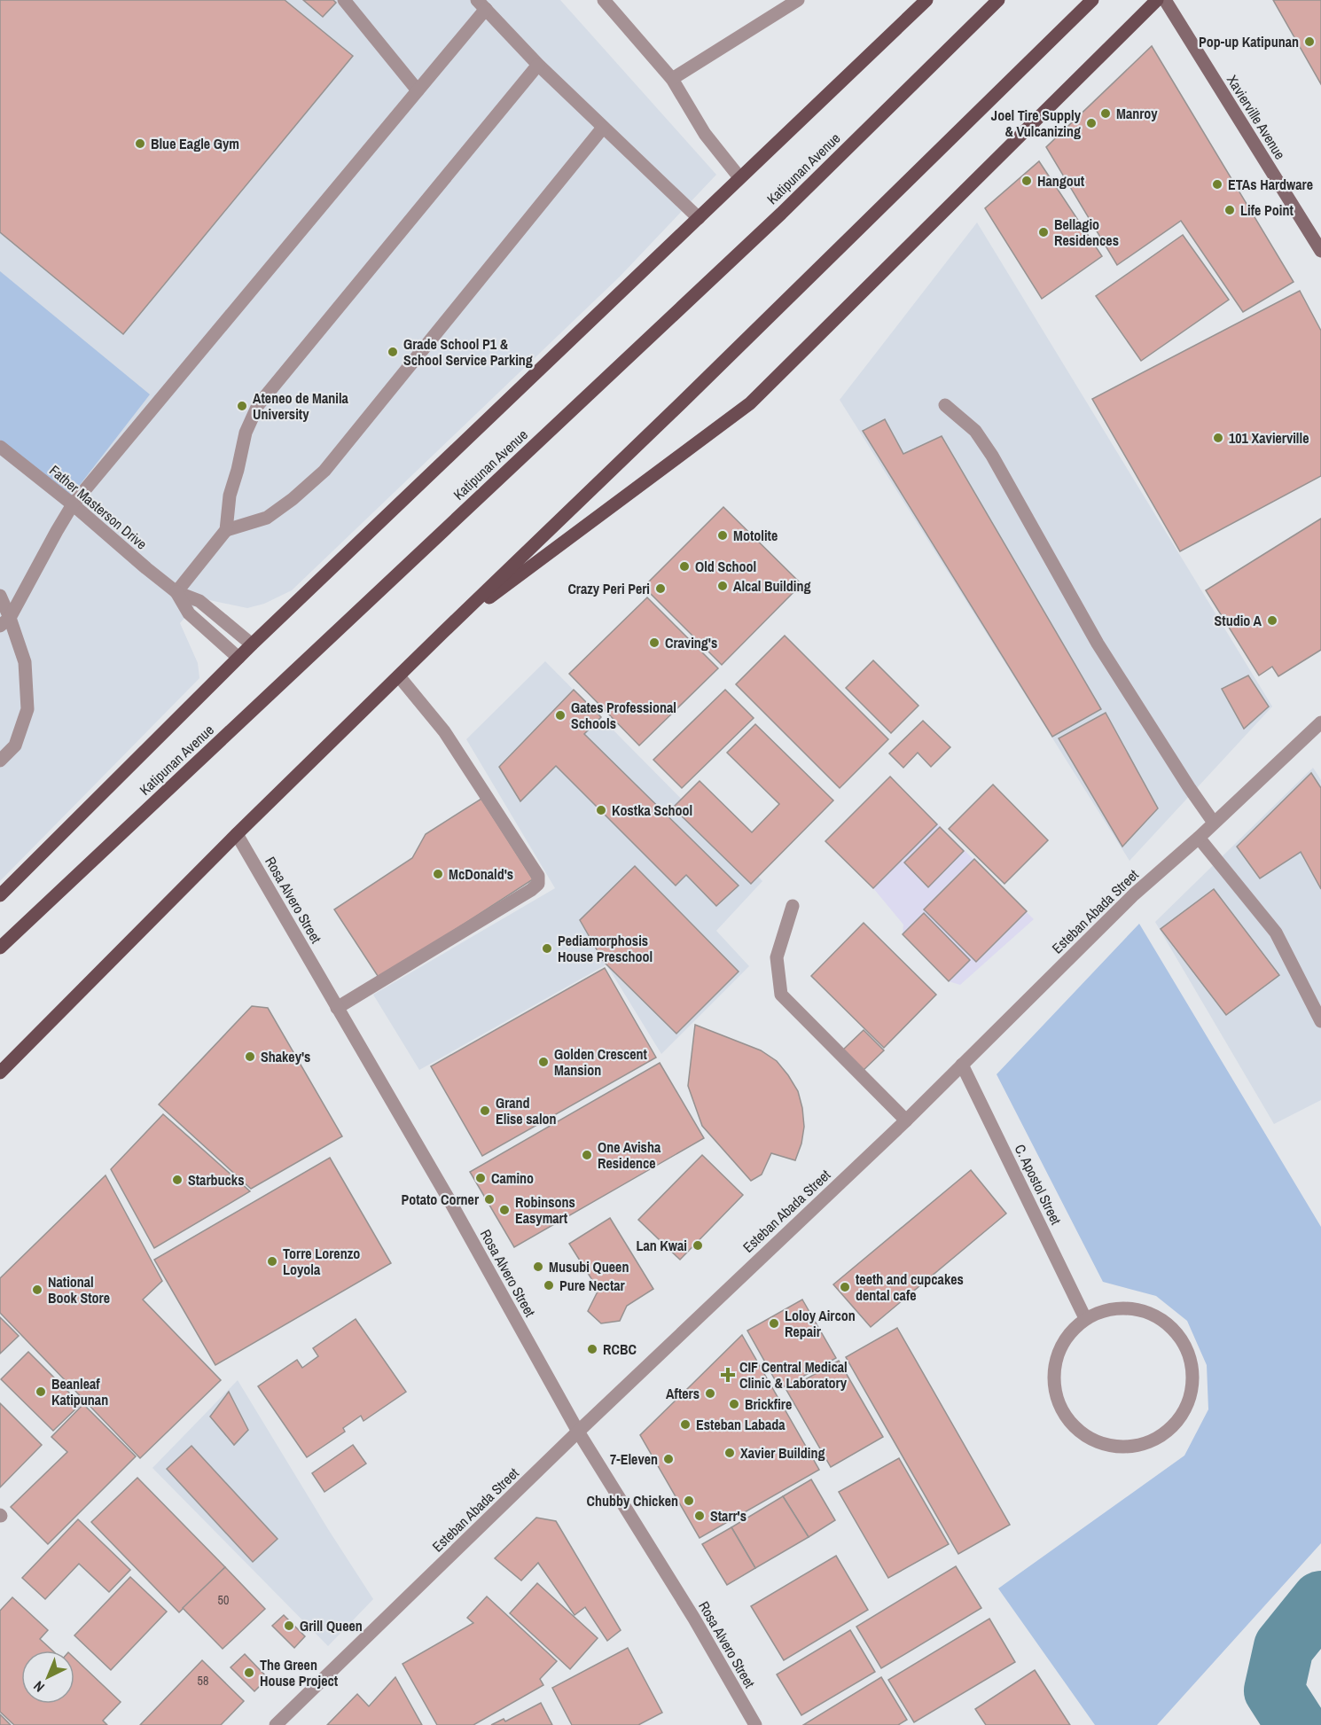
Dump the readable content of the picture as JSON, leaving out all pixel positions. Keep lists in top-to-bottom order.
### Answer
{
  "streets": {
    "main road": ["Xavierville Avenue", "Katipunan Avenue"],
    "street": [
      "Father Masterson Drive",
      "Rosa Alvero Street",
      "Esteban Abada Street",
      "C. Apostol Street"
    ]
  },
  "crossings": [
    ["Katipunan Avenue", "Father Masterson Drive"],
    ["Rosa Alvero Street", "Esteban Abada Street"],
    ["Esteban Abada Street", "C. Apostol Street"]
  ],
  "places": {
    "other": [
      "Pop-up Katipunan",
      "Manroy",
      "Joel Tire Supply & Vulcanizing",
      "Blue Eagle Gym",
      "Hangout",
      "ETAs Hardware",
      "Life Point",
      "Bellagio Residences",
      "Grade School P1 & School Service Parking",
      "Ateneo de Manila University",
      "101 Xavierville",
      "Motolite",
      "Old School",
      "Alcal Building",
      "Crazy Peri Peri",
      "Studio A",
      "Craving's",
      "Gates Professional Schools",
      "Kostka School",
      "McDonald's",
      "Pediamorphosis House Preschool",
      "Shakey's",
      "Golden Crescent Mansion",
      "Grand Elise salon",
      "One Avisha Residence",
      "Camino",
      "Starbucks",
      "Potato Corner",
      "Robinsons Easymart",
      "Lan Kwai",
      "Torre Lorenzo Loyola",
      "Musubi Queen",
      "Pure Nectar",
      "teeth and cupcakes dental cafe",
      "National Book Store",
      "Loloy Aircon Repair",
      "RCBC",
      "Beanleaf Katipunan",
      "Afters",
      "Brickfire",
      "Esteban Labada",
      "Xavier Building",
      "7-Eleven",
      "Chubby Chicken",
      "Starr's",
      "Grill Queen",
      "The Green House Project"
    ],
    "health": ["CIF Central Medical Clinic & Laboratory"]
  },
  "house_numbers": ["50", "58"],
  "north": "bottom left"
}
